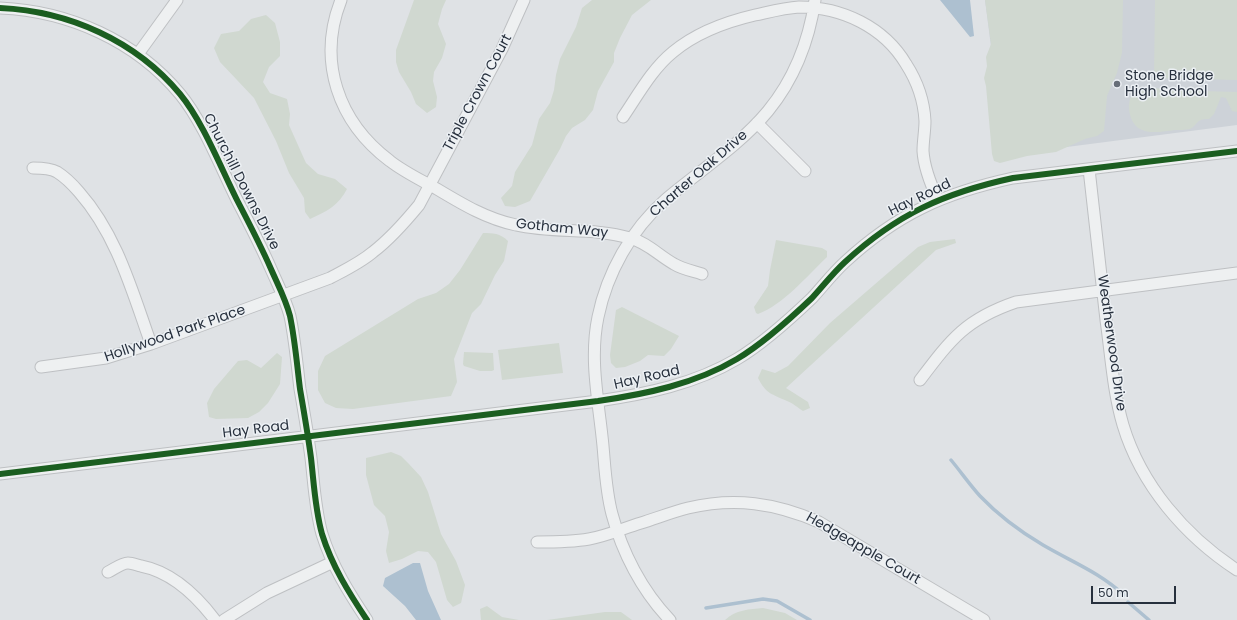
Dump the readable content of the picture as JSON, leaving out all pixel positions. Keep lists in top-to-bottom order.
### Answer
{
  "streets": {
    "street": [
      "Triple Crown Court",
      "Charter Oak Drive",
      "Churchill Downs Drive",
      "Hay Road",
      "Gotham Way",
      "Hollywood Park Place",
      "Weatherwood Drive",
      "Hedgeapple Court"
    ]
  },
  "crossings": [
    ["Triple Crown Court", "Churchill Downs Drive"],
    ["Triple Crown Court", "Gotham Way"],
    ["Triple Crown Court", "Hollywood Park Place"],
    ["Charter Oak Drive", "Hay Road"],
    ["Charter Oak Drive", "Gotham Way"],
    ["Charter Oak Drive", "Hedgeapple Court"],
    ["Churchill Downs Drive", "Hay Road"],
    ["Churchill Downs Drive", "Hollywood Park Place"],
    ["Hay Road", "Weatherwood Drive"]
  ],
  "places": ["Stone Bridge High School"],
  "scale_bar": "50 m"
}
